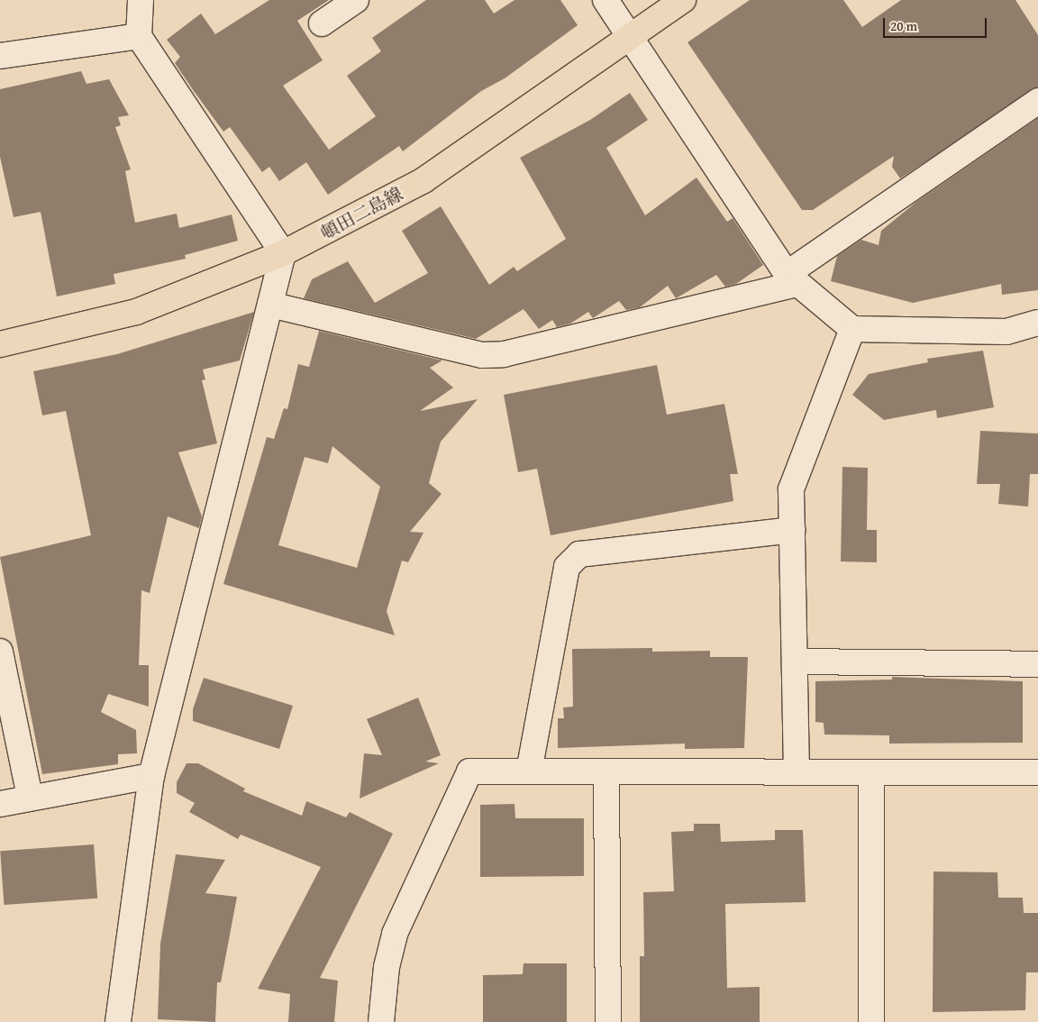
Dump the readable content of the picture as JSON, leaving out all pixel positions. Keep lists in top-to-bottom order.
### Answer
{
  "streets": {
    "main road": ["頓田二島線"]
  },
  "scale_bar": "20 m"
}
